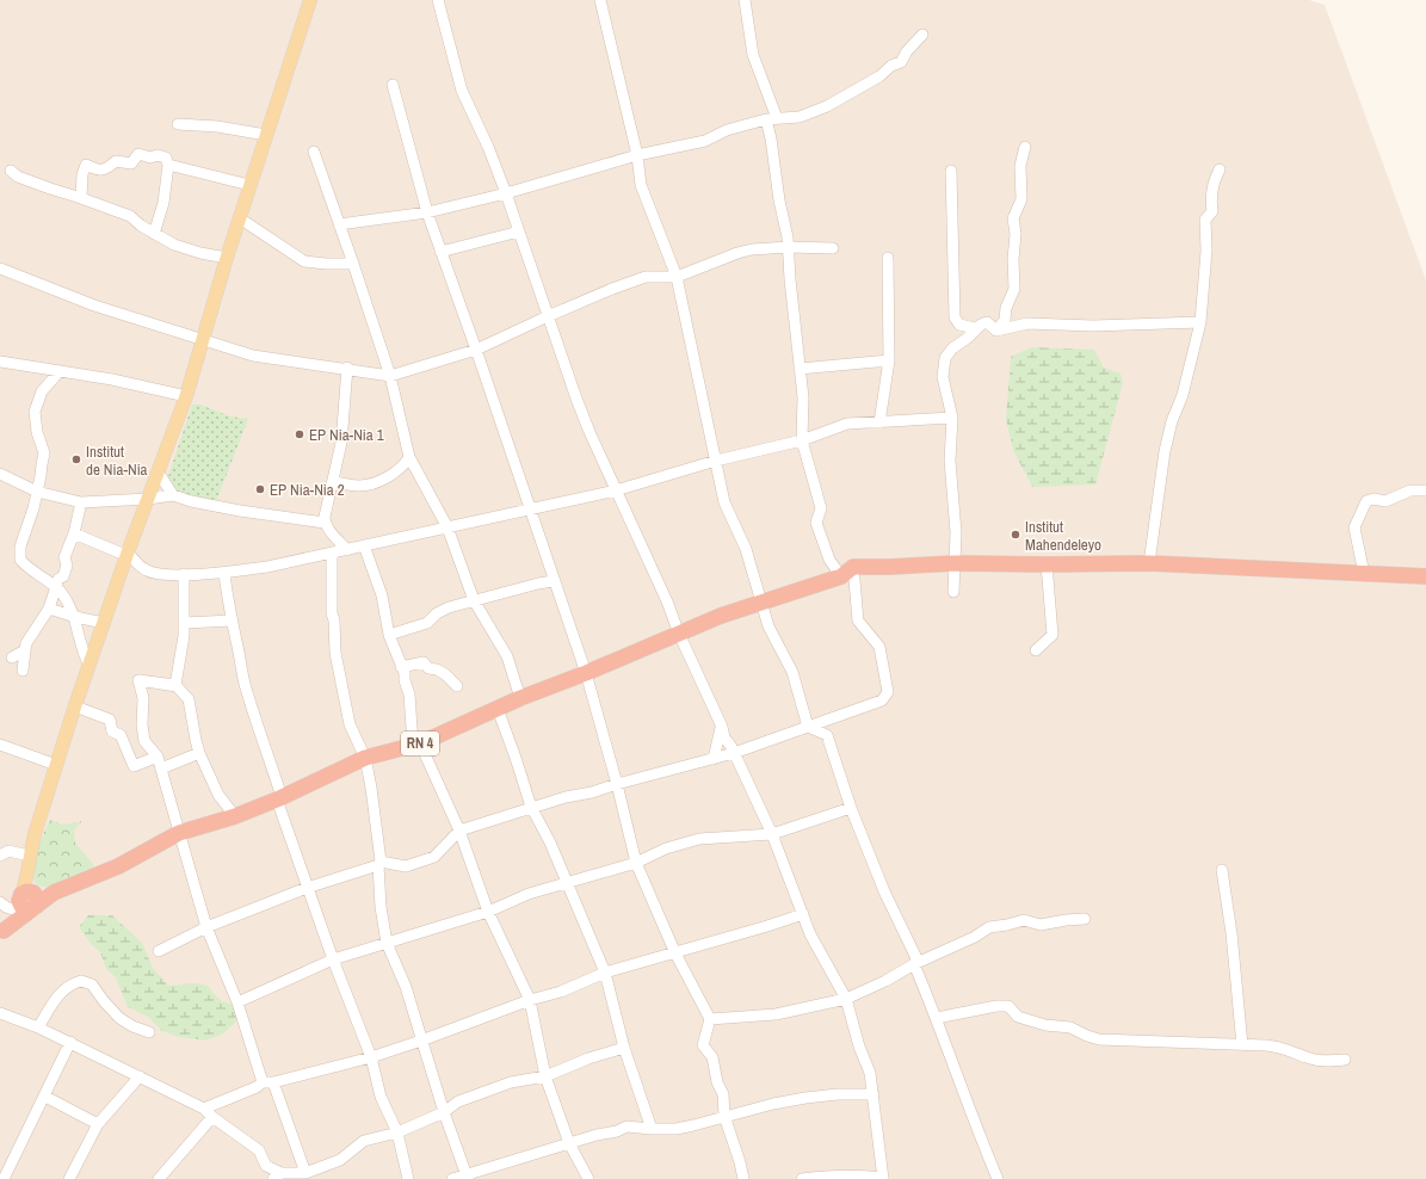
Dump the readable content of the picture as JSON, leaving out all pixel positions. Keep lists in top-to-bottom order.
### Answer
{
  "streets": {
    "highway": ["RN 4"]
  },
  "places": [
    "EP Nia-Nia 1",
    "Institut de Nia-Nia",
    "EP Nia-Nia 2",
    "Institut Mahendeleyo"
  ]
}
